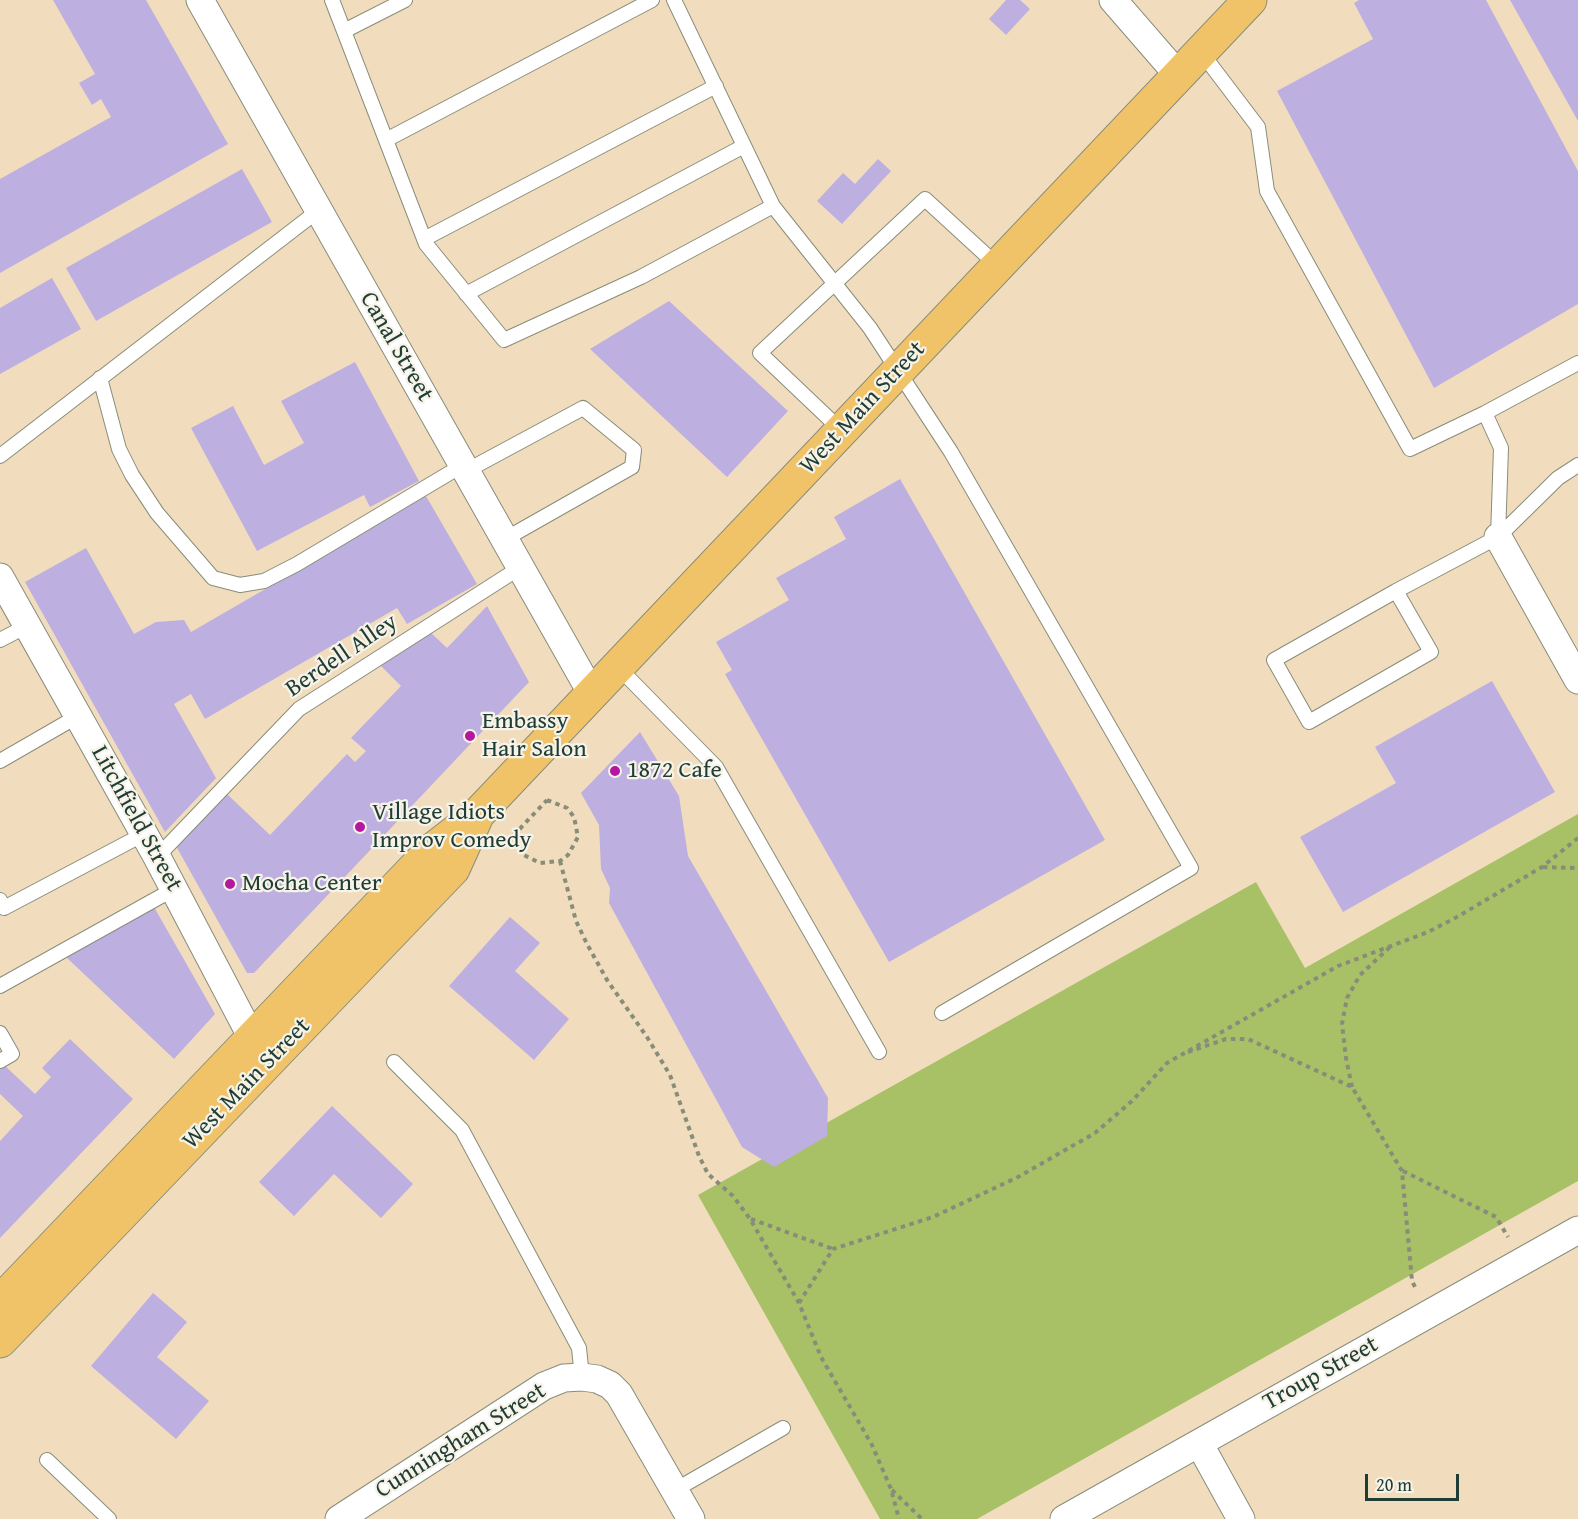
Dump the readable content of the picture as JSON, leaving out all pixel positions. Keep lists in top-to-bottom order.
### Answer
{
  "streets": {
    "main road": ["West Main Street"],
    "street": [
      "Canal Street",
      "Litchfield Street",
      "Troup Street",
      "Cunningham Street"
    ],
    "lane": ["Berdell Alley"]
  },
  "crossings": [
    ["Canal Street", "West Main Street"],
    ["Canal Street", "Berdell Alley"],
    ["West Main Street", "Litchfield Street"],
    ["Berdell Alley", "Litchfield Street"]
  ],
  "places": [
    "Embassy Hair Salon",
    "1872 Cafe",
    "Village Idiots Improv Comedy",
    "Mocha Center"
  ],
  "scale_bar": "20 m"
}
